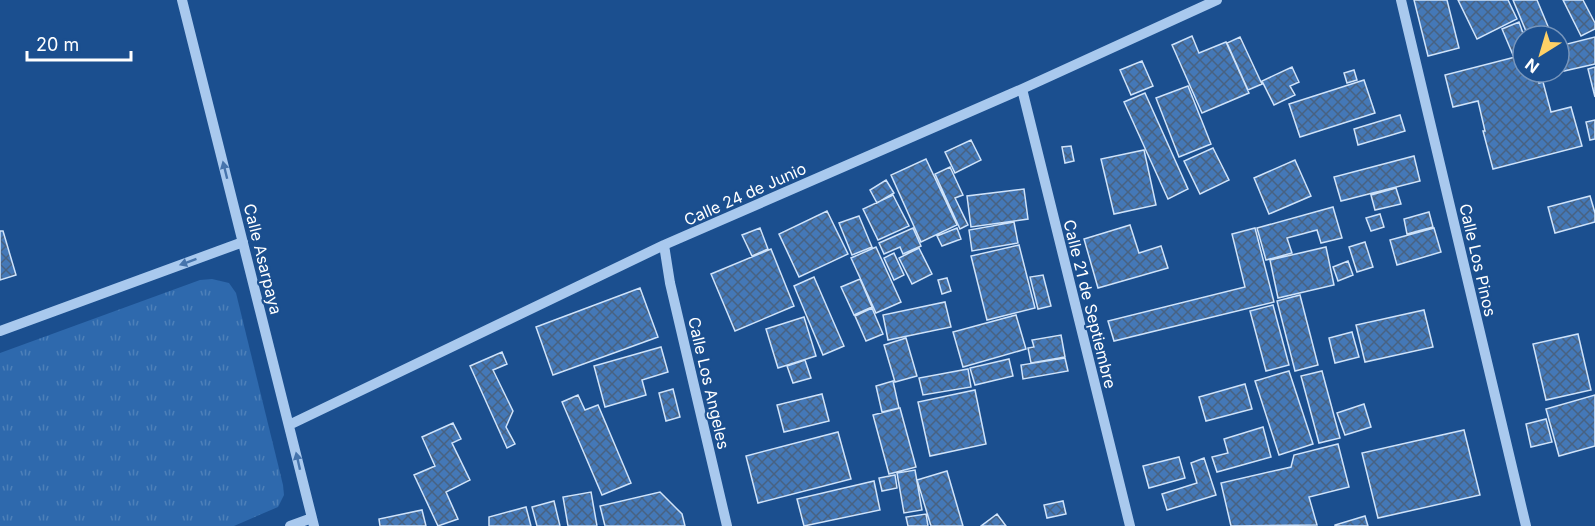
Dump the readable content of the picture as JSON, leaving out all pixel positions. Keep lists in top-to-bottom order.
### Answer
{
  "streets": {
    "street": [
      "Calle 24 de Junio",
      "Calle Asarpaya",
      "Calle Los Pinos",
      "Calle 21 de Septiembre",
      "Calle Los Angeles"
    ]
  },
  "crossings": [
    ["Calle 24 de Junio", "Calle Asarpaya"],
    ["Calle 24 de Junio", "Calle 21 de Septiembre"],
    ["Calle 24 de Junio", "Calle Los Angeles"]
  ],
  "one_way": ["Calle Asarpaya"],
  "scale_bar": "20 m",
  "north": "bottom left"
}
